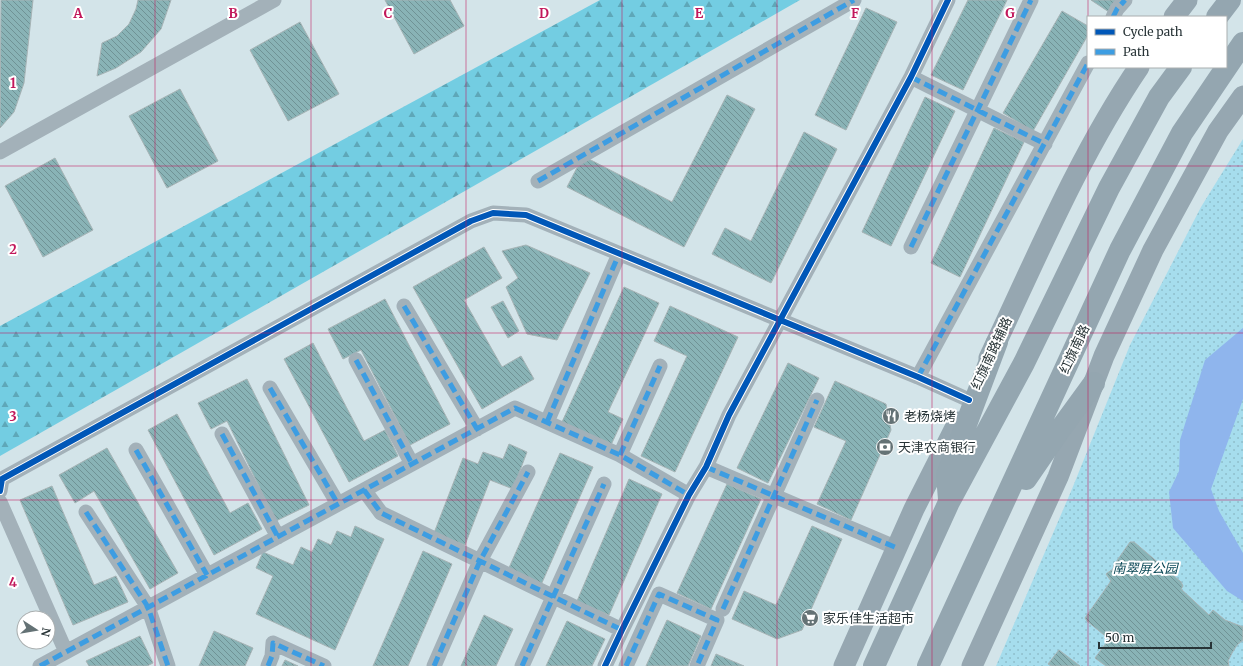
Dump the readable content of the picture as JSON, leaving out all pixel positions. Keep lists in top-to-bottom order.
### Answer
{
  "streets": {
    "highway": ["红旗南路"],
    "main road": ["红旗南路辅路"]
  },
  "parks": ["南翠屏公园"],
  "places": {
    "restaurant": ["老杨烧烤"],
    "bank": ["天津农商银行"],
    "supermarket": ["家乐佳生活超市"]
  },
  "legend": ["Cycle path", "Path"],
  "scale_bar": "50 m",
  "north": "right",
  "grid": {
    "columns": [
      "A",
      "B",
      "C",
      "D",
      "E",
      "F",
      "G"
    ],
    "rows": [
      "1",
      "2",
      "3",
      "4"
    ]
  }
}
